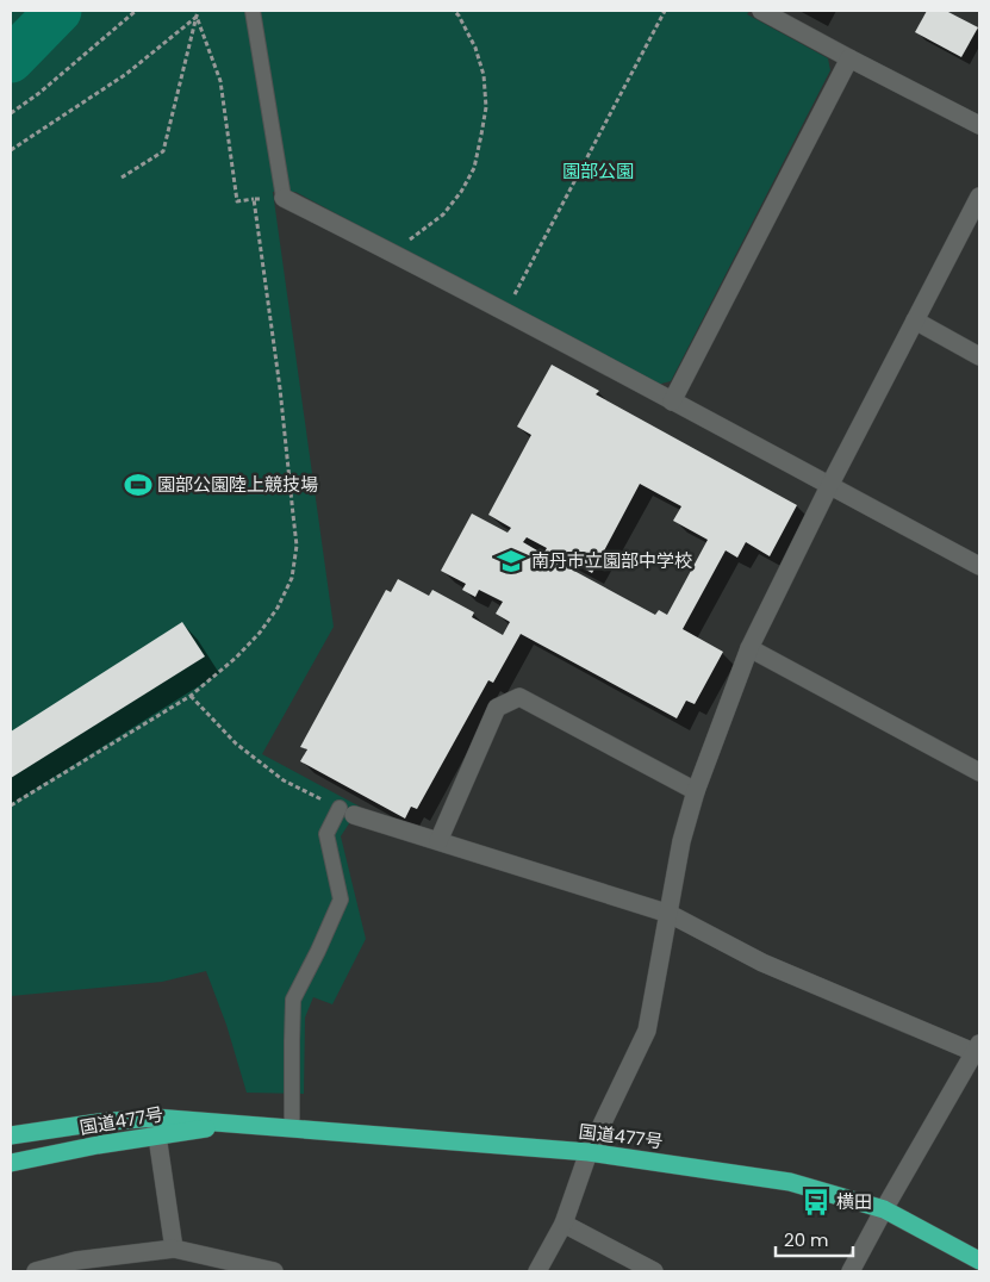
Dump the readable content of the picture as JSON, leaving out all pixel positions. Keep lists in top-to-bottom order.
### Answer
{
  "streets": {
    "highway": ["国道477号"]
  },
  "parks": ["園部公園"],
  "places": {
    "sports": ["園部公園陸上競技場"],
    "school or university": ["南丹市立園部中学校"],
    "bus stop": ["横田"]
  },
  "scale_bar": "20 m"
}
